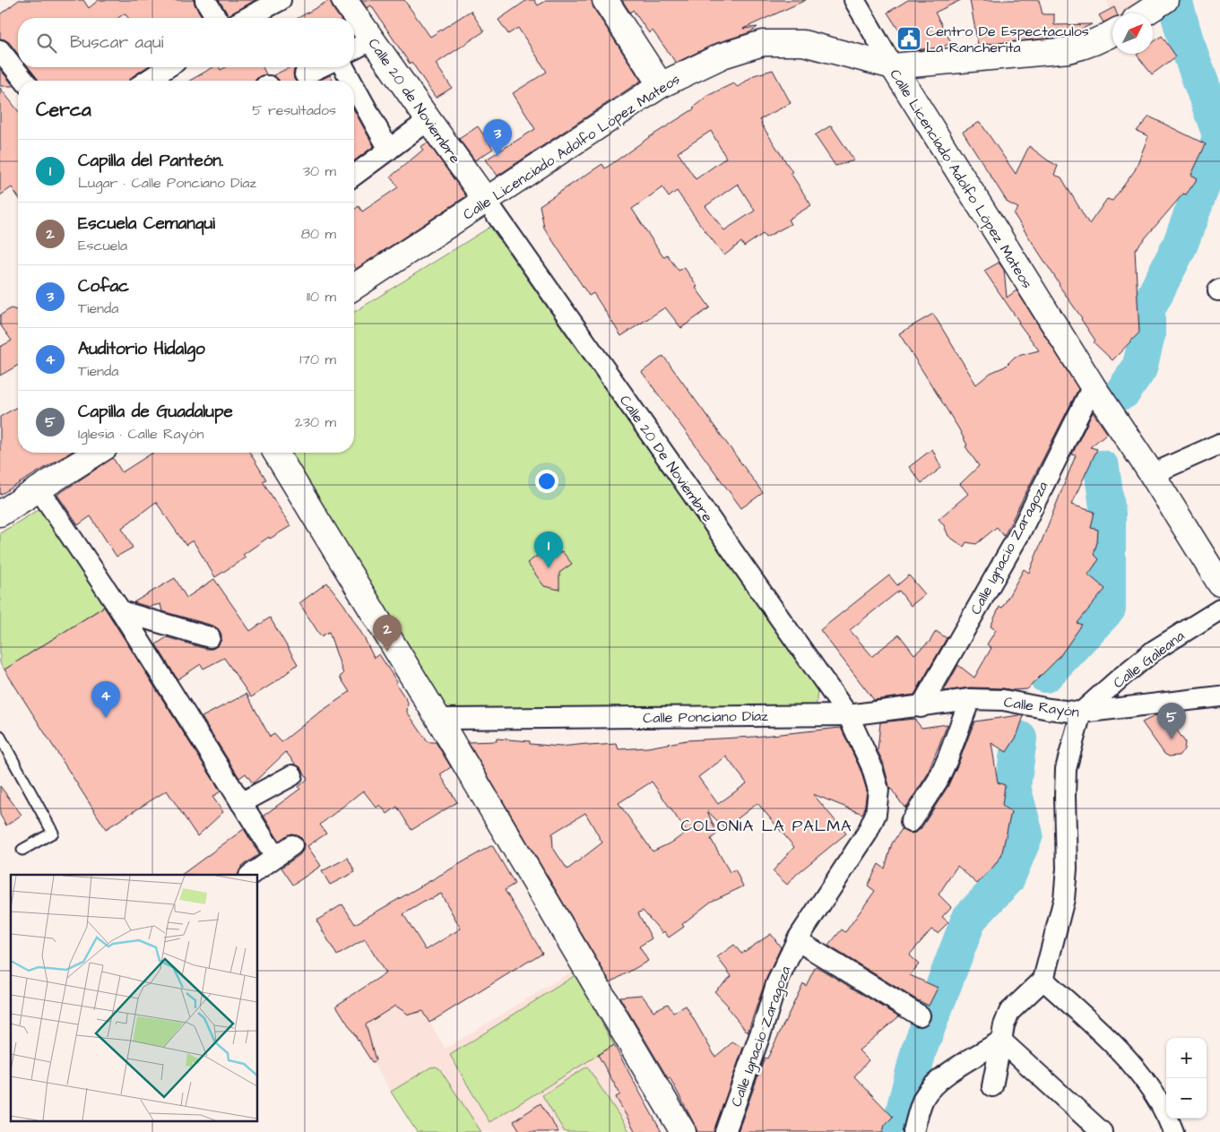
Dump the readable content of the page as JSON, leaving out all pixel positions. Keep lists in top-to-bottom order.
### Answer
{
  "streets": {
    "main road": ["Calle 20 de Noviembre", "Calle Licenciado Adolfo López Mateos"],
    "street": [
      "Calle 20 De Noviembre",
      "Calle Ignacio Zaragoza",
      "Calle Galeana",
      "Calle Rayón",
      "Calle Ponciano Díaz"
    ]
  },
  "crossings": [
    ["Calle 20 de Noviembre", "Calle Licenciado Adolfo López Mateos"],
    ["Calle 20 de Noviembre", "Calle 20 De Noviembre"],
    ["Calle Licenciado Adolfo López Mateos", "Calle 20 De Noviembre"],
    ["Calle Licenciado Adolfo López Mateos", "Calle Ignacio Zaragoza"],
    ["Calle 20 De Noviembre", "Calle Ignacio Zaragoza"],
    ["Calle 20 De Noviembre", "Calle Ponciano Díaz"],
    ["Calle Ignacio Zaragoza", "Calle Ponciano Díaz"],
    ["Calle Galeana", "Calle Rayón"],
    ["Calle Rayón", "Calle Ponciano Díaz"]
  ],
  "districts": ["COLONIA LA PALMA"],
  "places": {
    "public building": ["Centro De Espectaculos La Rancherita"]
  },
  "north": "top right",
  "page": {
    "search": "Buscar aquí",
    "heading": ["Cerca", "5 resultados"],
    "pins": [
      "3",
      "1",
      "2",
      "4",
      "5"
    ],
    "list": [
      {
        "mark": "1",
        "name": "Capilla del Panteón.",
        "note": "Lugar · Calle Ponciano Díaz",
        "value": "30 m"
      },
      {
        "mark": "2",
        "name": "Escuela Cemanqui",
        "note": "Escuela",
        "value": "80 m"
      },
      {
        "mark": "3",
        "name": "Cofac",
        "note": "Tienda",
        "value": "110 m"
      },
      {
        "mark": "4",
        "name": "Auditorio Hidalgo",
        "note": "Tienda",
        "value": "170 m"
      },
      {
        "mark": "5",
        "name": "Capilla de Guadalupe",
        "note": "Iglesia · Calle Rayón",
        "value": "230 m"
      }
    ],
    "map_buttons": ["+", "−"]
  }
}
